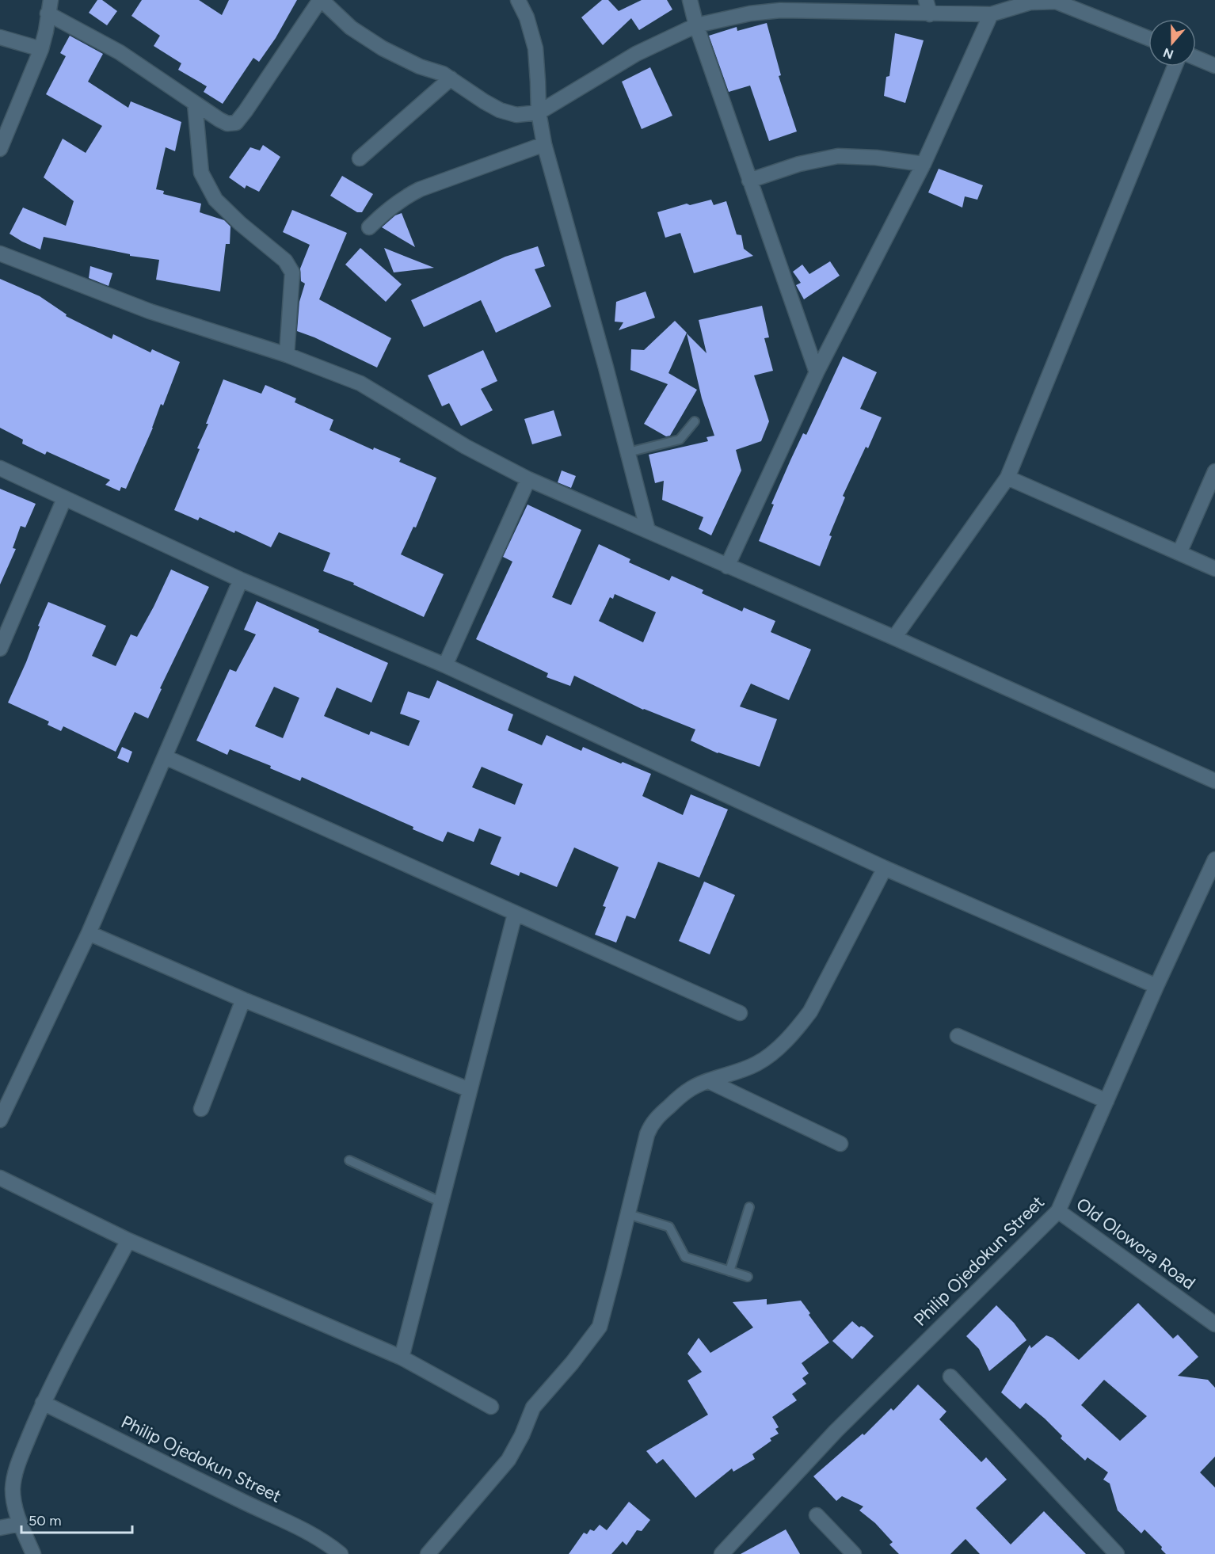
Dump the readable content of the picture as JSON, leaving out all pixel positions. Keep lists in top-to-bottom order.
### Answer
{
  "streets": {
    "street": ["Old Olowora Road", "Philip Ojedokun Street"]
  },
  "crossings": [
    ["Old Olowora Road", "Philip Ojedokun Street"]
  ],
  "scale_bar": "50 m",
  "north": "bottom"
}
